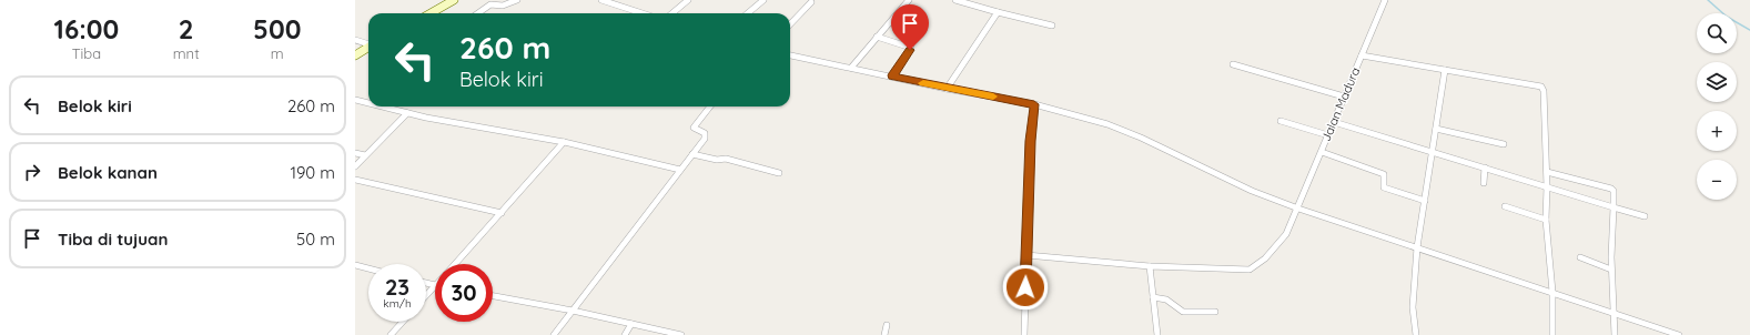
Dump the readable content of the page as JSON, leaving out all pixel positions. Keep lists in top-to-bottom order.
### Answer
{
  "streets": {
    "street": ["Jalan Madura"]
  },
  "page": {
    "eta": [
      "16:00",
      "Tiba",
      "2",
      "mnt",
      "500",
      "m"
    ],
    "map_buttons": ["+", "−"],
    "turn": ["260 m", "Belok kiri"],
    "list": [
      {
        "name": "Belok kiri",
        "value": "260 m"
      },
      {
        "name": "Belok kanan",
        "value": "190 m"
      },
      {
        "name": "Tiba di tujuan",
        "value": "50 m"
      }
    ],
    "speed": "23 km/h",
    "limit": "30"
  }
}
